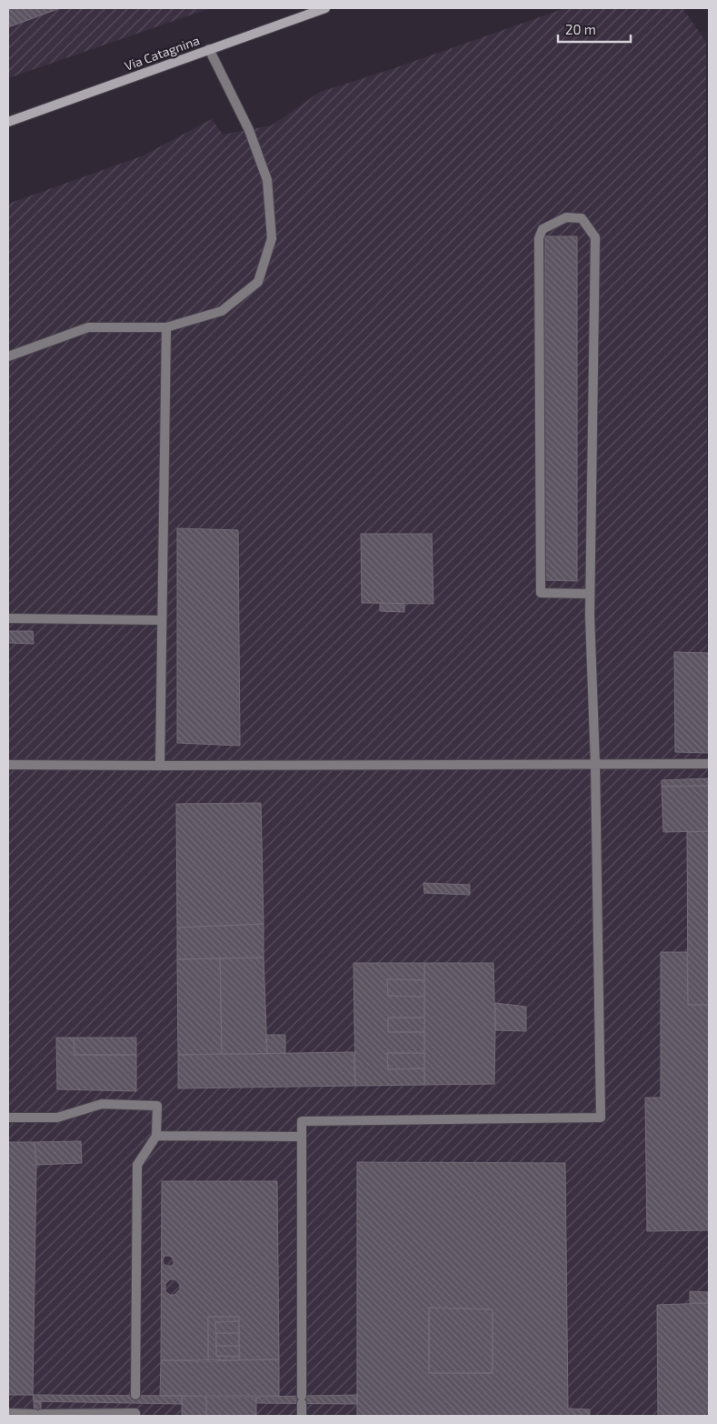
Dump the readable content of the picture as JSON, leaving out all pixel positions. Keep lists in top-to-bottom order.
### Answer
{
  "streets": {
    "main road": ["Via Catagnina"]
  },
  "scale_bar": "20 m"
}
